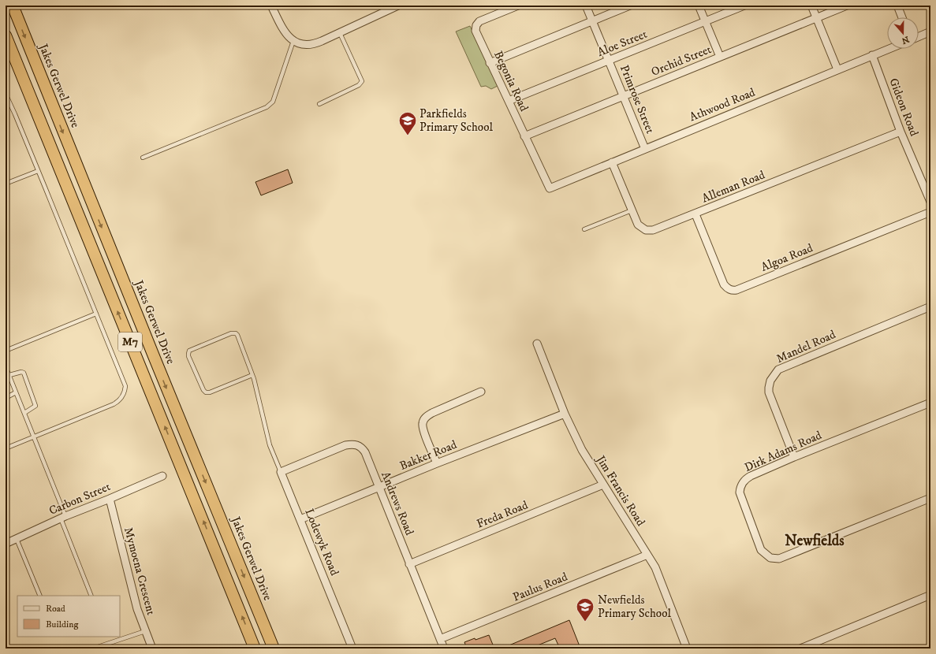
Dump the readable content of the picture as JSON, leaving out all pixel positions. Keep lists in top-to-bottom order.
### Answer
{
  "streets": {
    "highway": ["Jakes Gerwel Drive", "M7"],
    "street": [
      "Aloe Street",
      "Orchid Street",
      "Begonia Road",
      "Primrose Street",
      "Athwood Road",
      "Gideon Road",
      "Alleman Road",
      "Algoa Road",
      "Mandel Road",
      "Dirk Adams Road",
      "Bakker Road",
      "Jim Francis Road",
      "Carbon Street",
      "Andrews Road",
      "Freda Road",
      "Lodewyk Road",
      "Mymoena Crescent",
      "Paulus Road"
    ]
  },
  "crossings": [
    ["Aloe Street", "Begonia Road"],
    ["Aloe Street", "Primrose Street"],
    ["Orchid Street", "Begonia Road"],
    ["Orchid Street", "Primrose Street"],
    ["Begonia Road", "Athwood Road"],
    ["Primrose Street", "Athwood Road"],
    ["Athwood Road", "Gideon Road"],
    ["Athwood Road", "Alleman Road"],
    ["Gideon Road", "Alleman Road"],
    ["Alleman Road", "Algoa Road"],
    ["Mandel Road", "Dirk Adams Road"],
    ["Bakker Road", "Jim Francis Road"],
    ["Bakker Road", "Andrews Road"],
    ["Bakker Road", "Lodewyk Road"],
    ["Jim Francis Road", "Freda Road"],
    ["Jim Francis Road", "Paulus Road"],
    ["Carbon Street", "Mymoena Crescent"],
    ["Andrews Road", "Freda Road"],
    ["Andrews Road", "Lodewyk Road"],
    ["Andrews Road", "Paulus Road"]
  ],
  "districts": ["Newfields"],
  "places": {
    "school or university": ["Parkfields Primary School", "Newfields Primary School"]
  },
  "legend": ["Road", "Building"],
  "north": "bottom"
}
